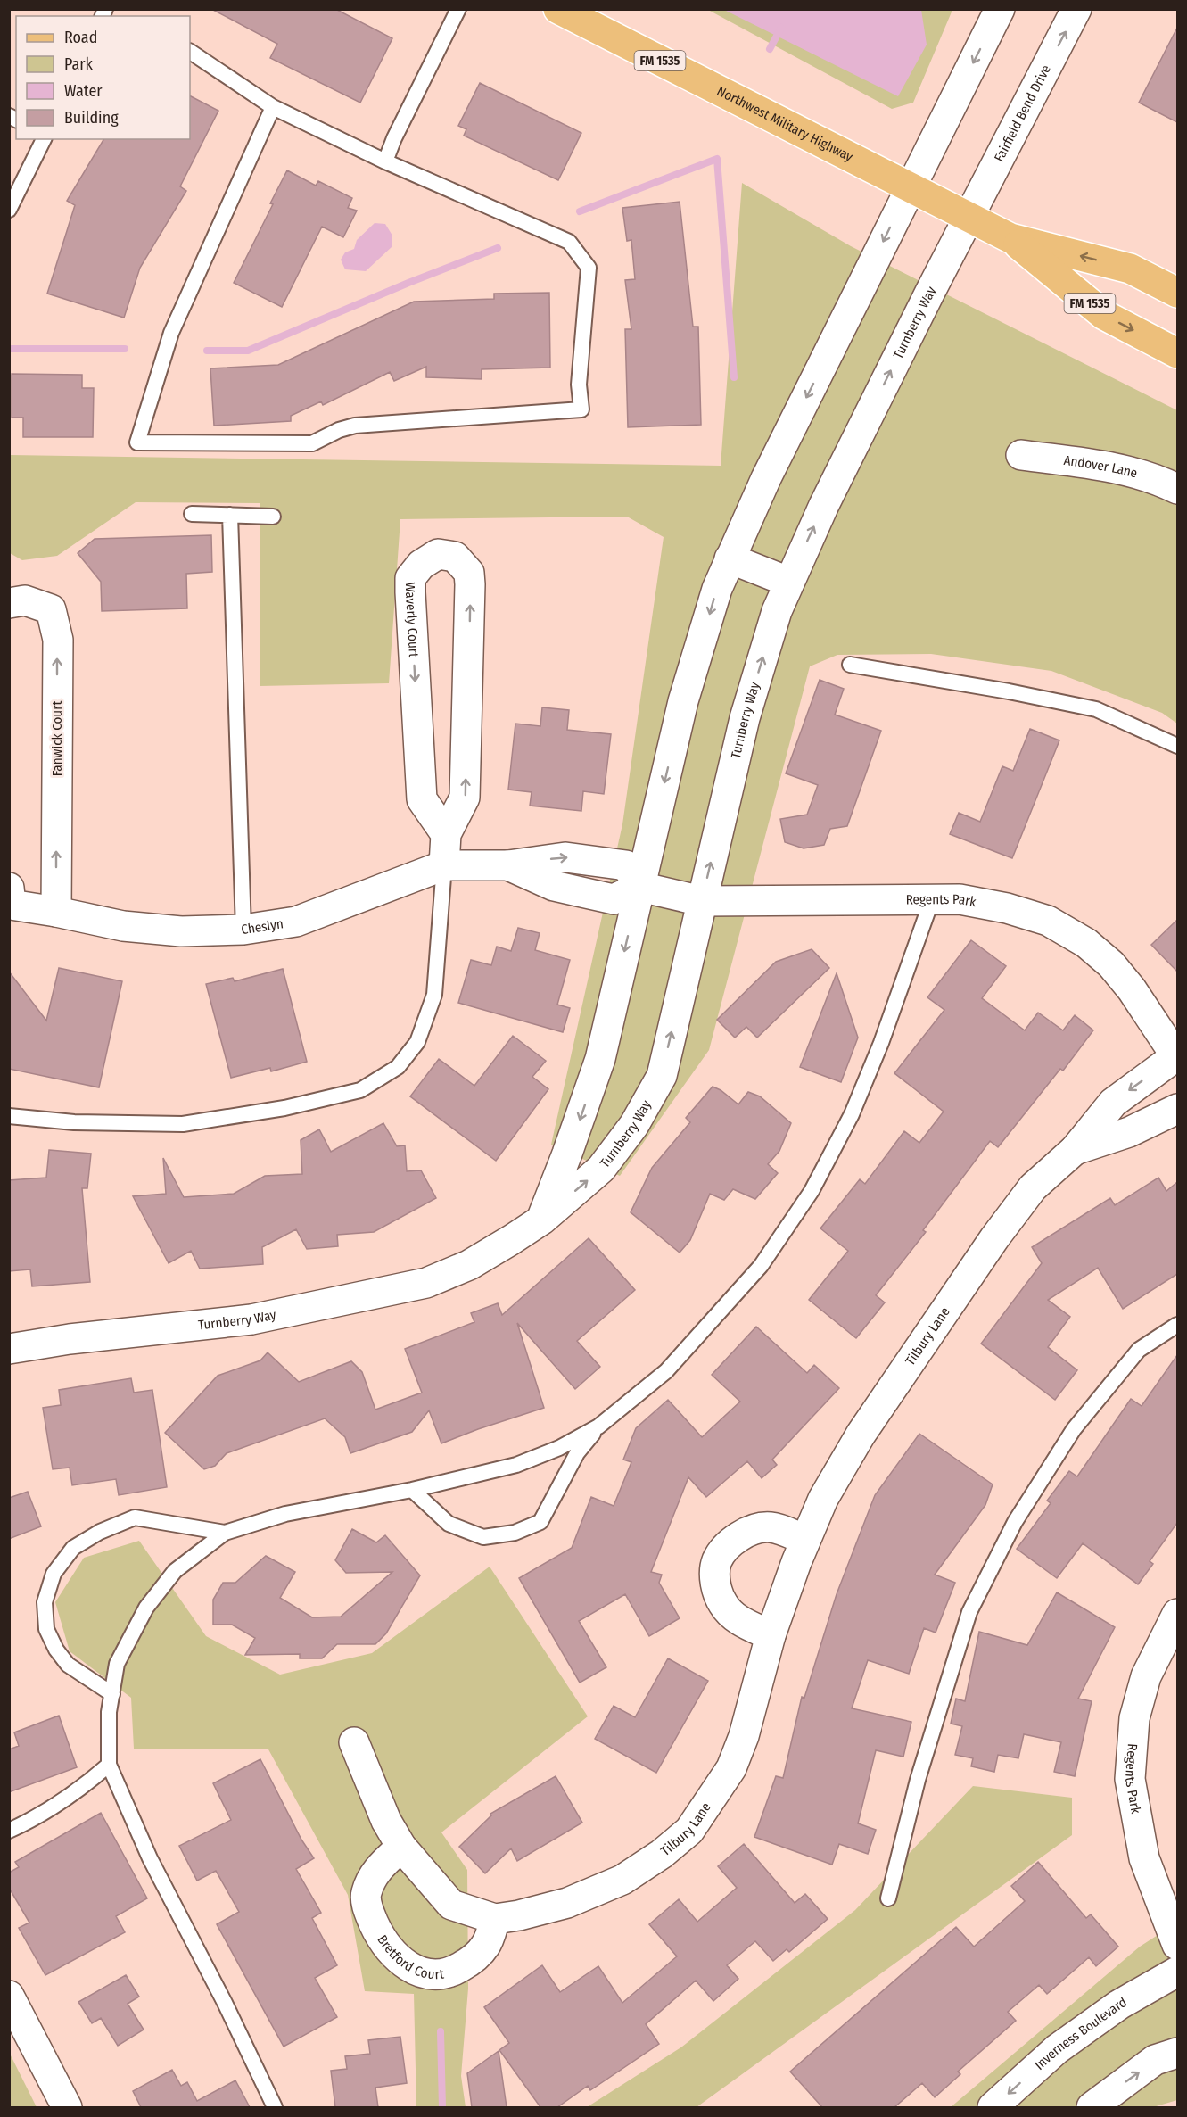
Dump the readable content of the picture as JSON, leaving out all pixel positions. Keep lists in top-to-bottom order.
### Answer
{
  "streets": {
    "main road": ["FM 1535", "Northwest Military Highway"],
    "street": [
      "Fairfield Bend Drive",
      "Turnberry Way",
      "Andover Lane",
      "Waverly Court",
      "Fanwick Court",
      "Regents Park",
      "Cheslyn",
      "Tilbury Lane",
      "Bretford Court",
      "Inverness Boulevard"
    ]
  },
  "crossings": [
    ["Fairfield Bend Drive", "Northwest Military Highway"],
    ["Fairfield Bend Drive", "Turnberry Way"],
    ["Northwest Military Highway", "Turnberry Way"],
    ["Turnberry Way", "Regents Park"],
    ["Waverly Court", "Cheslyn"],
    ["Fanwick Court", "Cheslyn"],
    ["Regents Park", "Cheslyn"],
    ["Regents Park", "Tilbury Lane"],
    ["Tilbury Lane", "Bretford Court"]
  ],
  "one_way": ["Fanwick Court"],
  "legend": [
    "Road",
    "Park",
    "Water",
    "Building"
  ]
}
